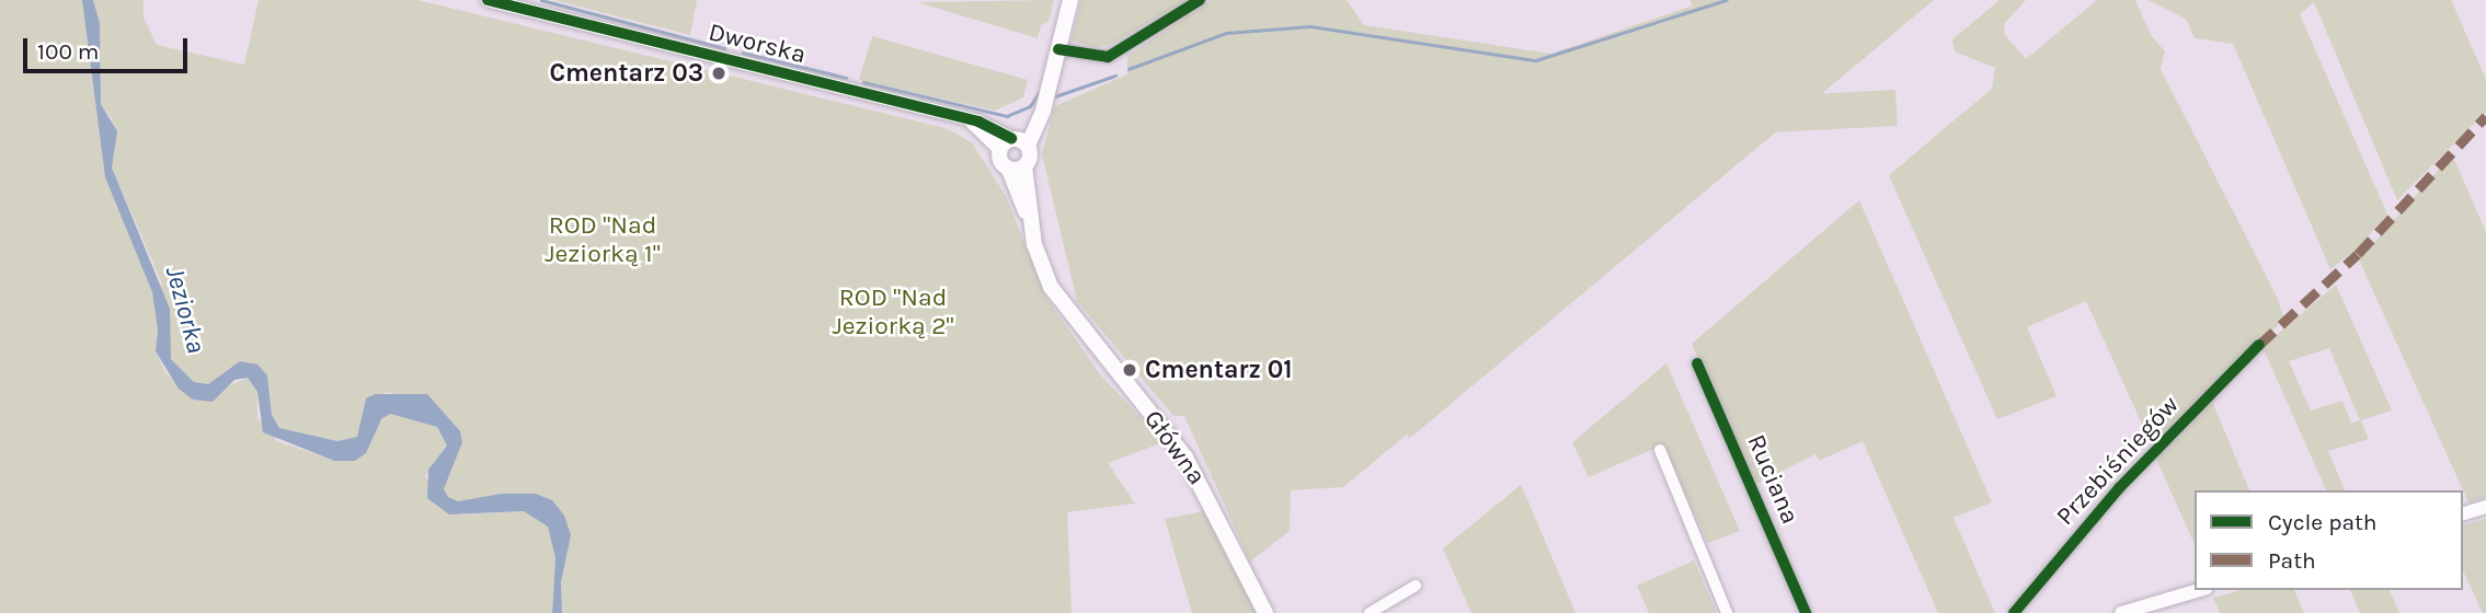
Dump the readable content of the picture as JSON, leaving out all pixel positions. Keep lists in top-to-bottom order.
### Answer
{
  "streets": {
    "main road": ["Główna"],
    "street": ["Dworska", "Przebiśniegów", "Ruciana"]
  },
  "water": ["Jeziorka"],
  "parks": ["ROD \"Nad Jeziorką 1\"", "ROD \"Nad Jeziorką 2\""],
  "places": ["Cmentarz 03", "Cmentarz 01"],
  "legend": ["Cycle path", "Path"],
  "scale_bar": "100 m"
}
